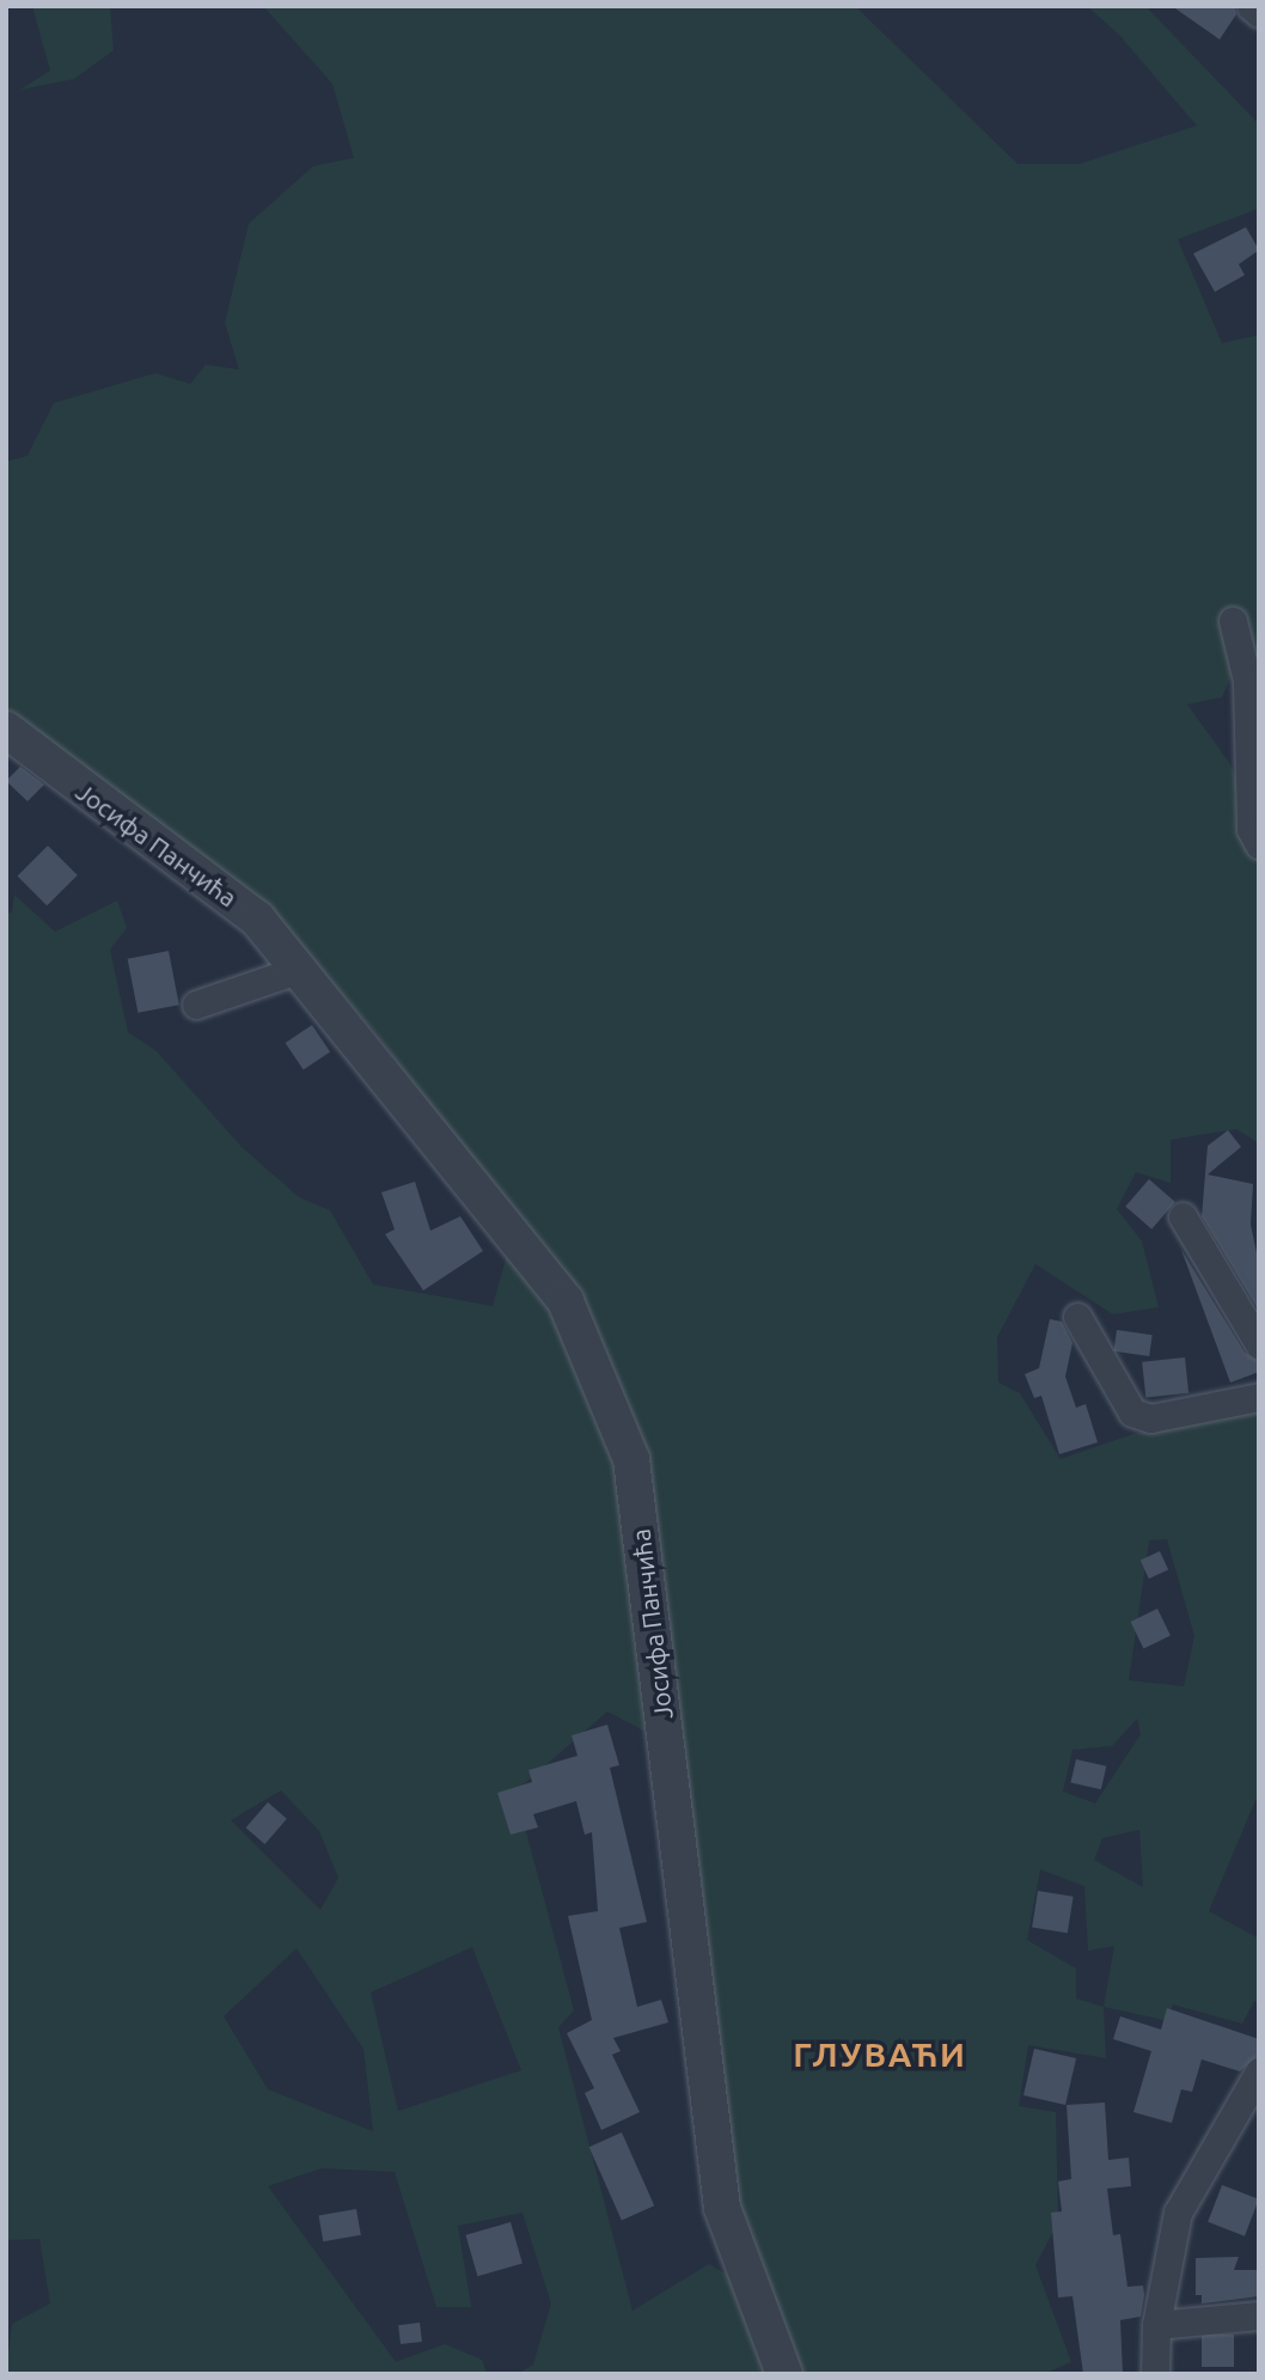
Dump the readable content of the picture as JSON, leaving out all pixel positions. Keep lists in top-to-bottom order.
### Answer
{
  "streets": {
    "street": ["Јосифа Панчића"]
  },
  "districts": ["ГЛУВАЋИ"]
}
